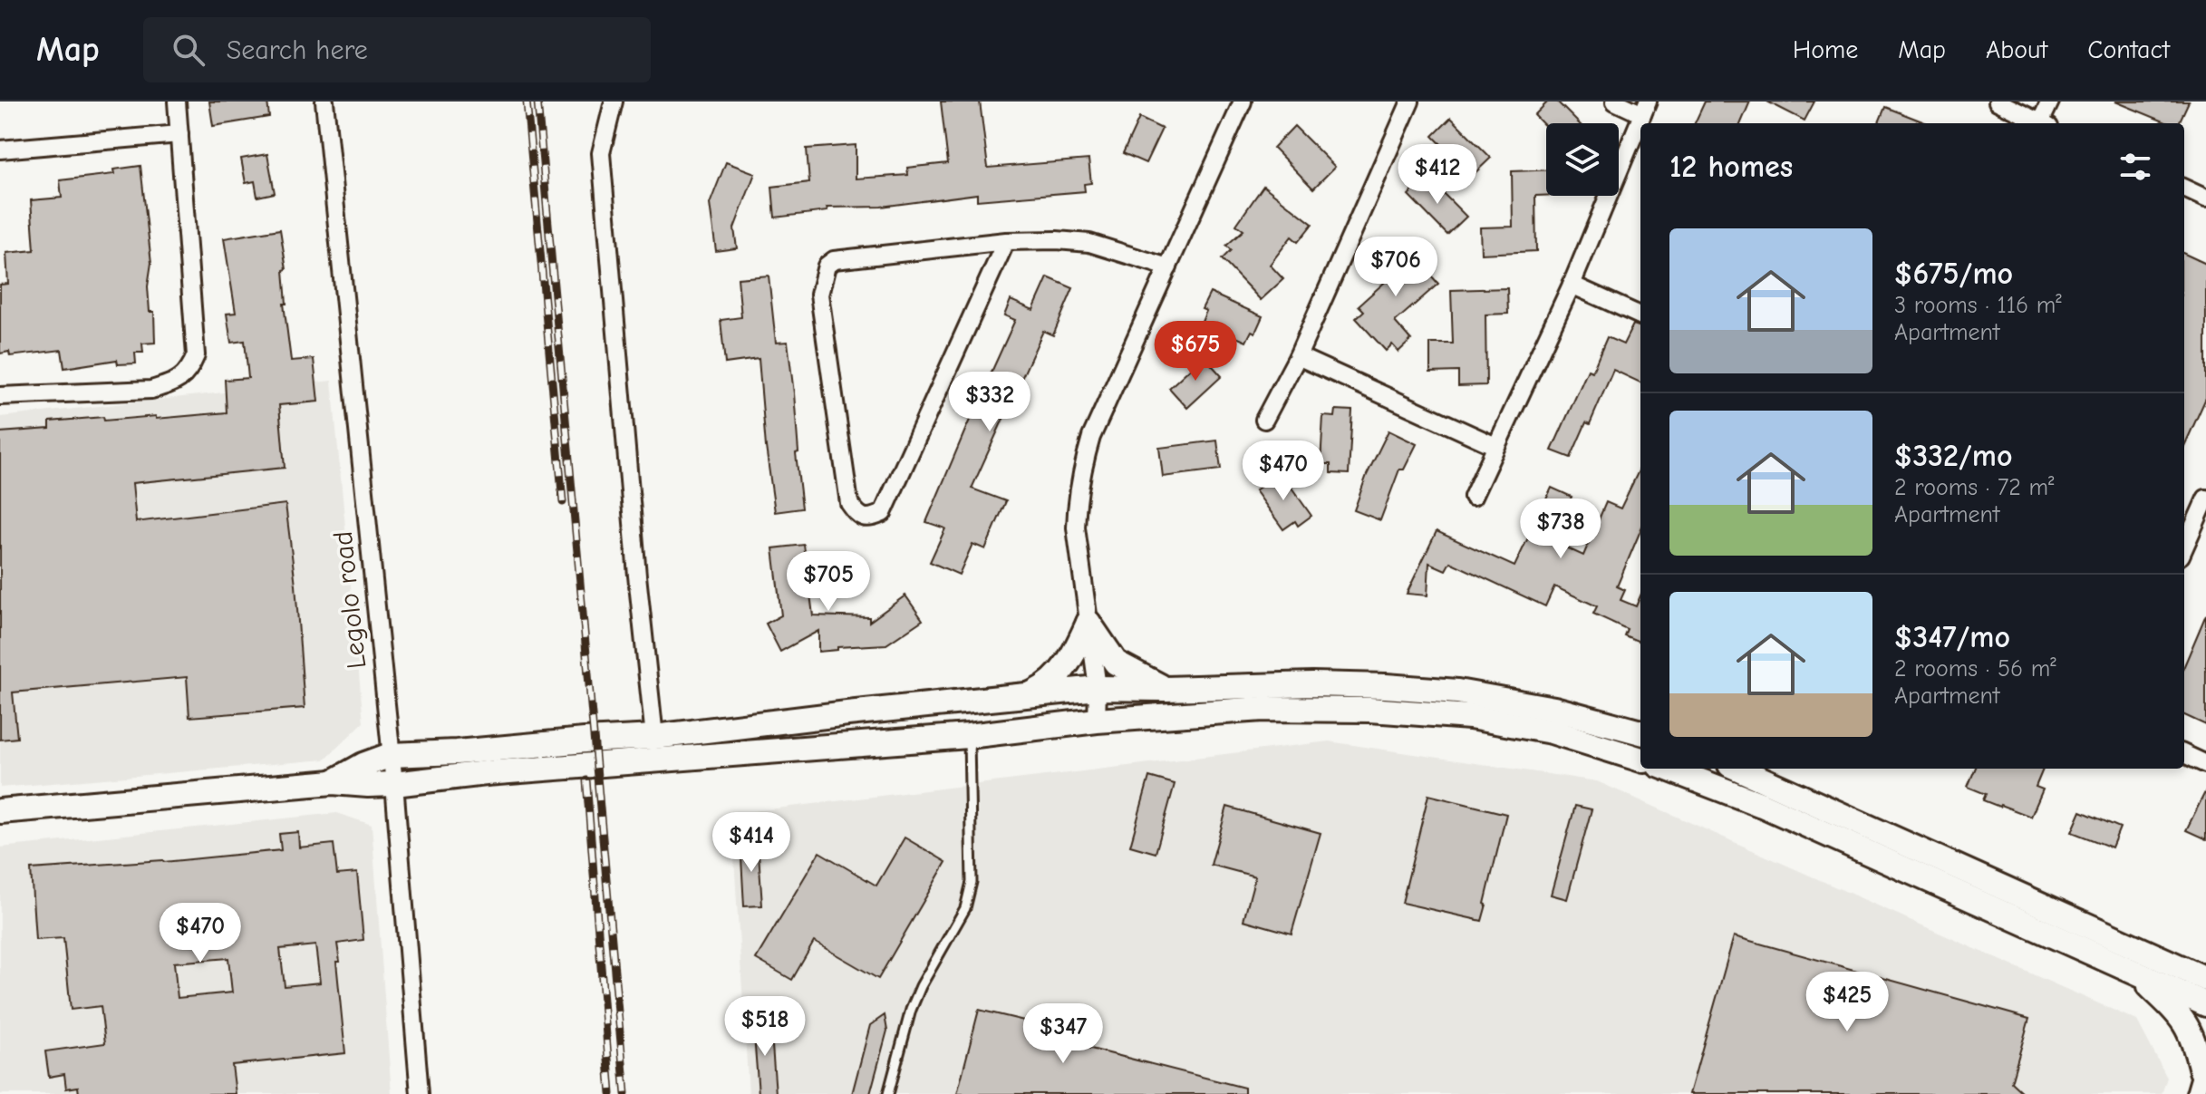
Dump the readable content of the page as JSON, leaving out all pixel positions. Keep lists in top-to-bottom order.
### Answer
{
  "streets": {
    "street": ["Legolo road"]
  },
  "page": {
    "header": "Map",
    "search": "Search here",
    "nav": [
      "Home",
      "Map",
      "About",
      "Contact"
    ],
    "heading": "12 homes",
    "price": [
      "$412",
      "$706",
      "$675",
      "$332",
      "$470",
      "$738",
      "$705",
      "$414",
      "$470",
      "$425",
      "$518",
      "$347"
    ],
    "list": [
      {
        "name": "$675/mo",
        "note": "3 rooms · 116 m² · Apartment"
      },
      {
        "name": "$332/mo",
        "note": "2 rooms · 72 m² · Apartment"
      },
      {
        "name": "$347/mo",
        "note": "2 rooms · 56 m² · Apartment"
      }
    ]
  }
}
